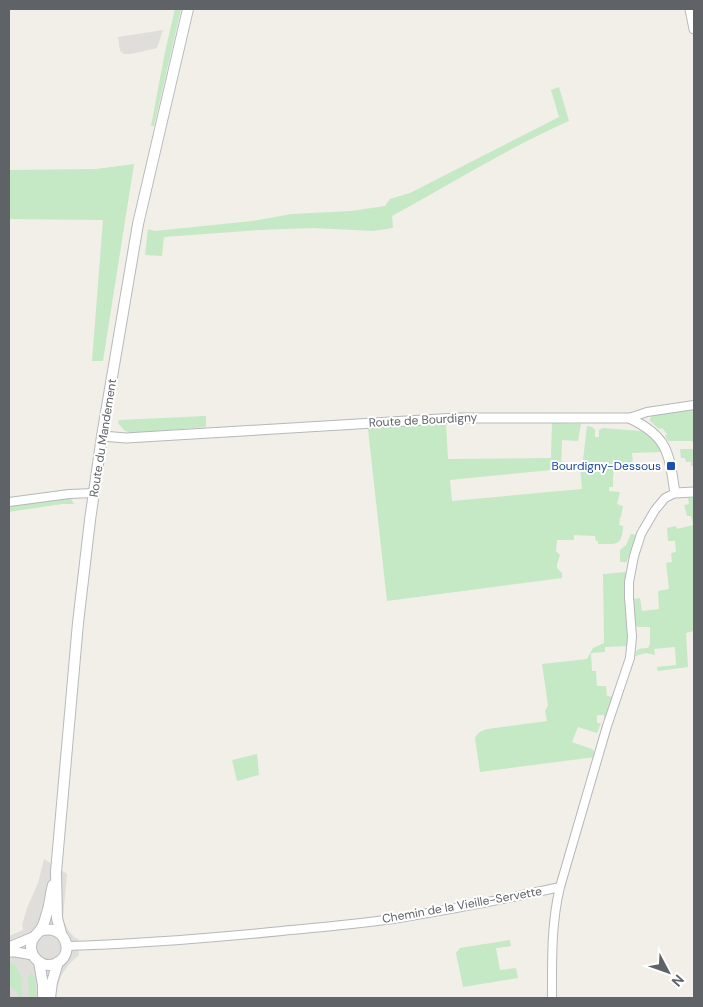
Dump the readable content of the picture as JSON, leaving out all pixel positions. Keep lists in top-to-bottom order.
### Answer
{
  "streets": {
    "main road": ["Route du Mandement"],
    "street": ["Route de Bourdigny", "Chemin de la Vieille-Servette"]
  },
  "crossings": [
    ["Route de Bourdigny", "Route du Mandement"],
    ["Route de Bourdigny", "Chemin de la Vieille-Servette"],
    ["Route du Mandement", "Chemin de la Vieille-Servette"]
  ],
  "places": {
    "transit": ["Bourdigny-Dessous"]
  },
  "north": "bottom right"
}
